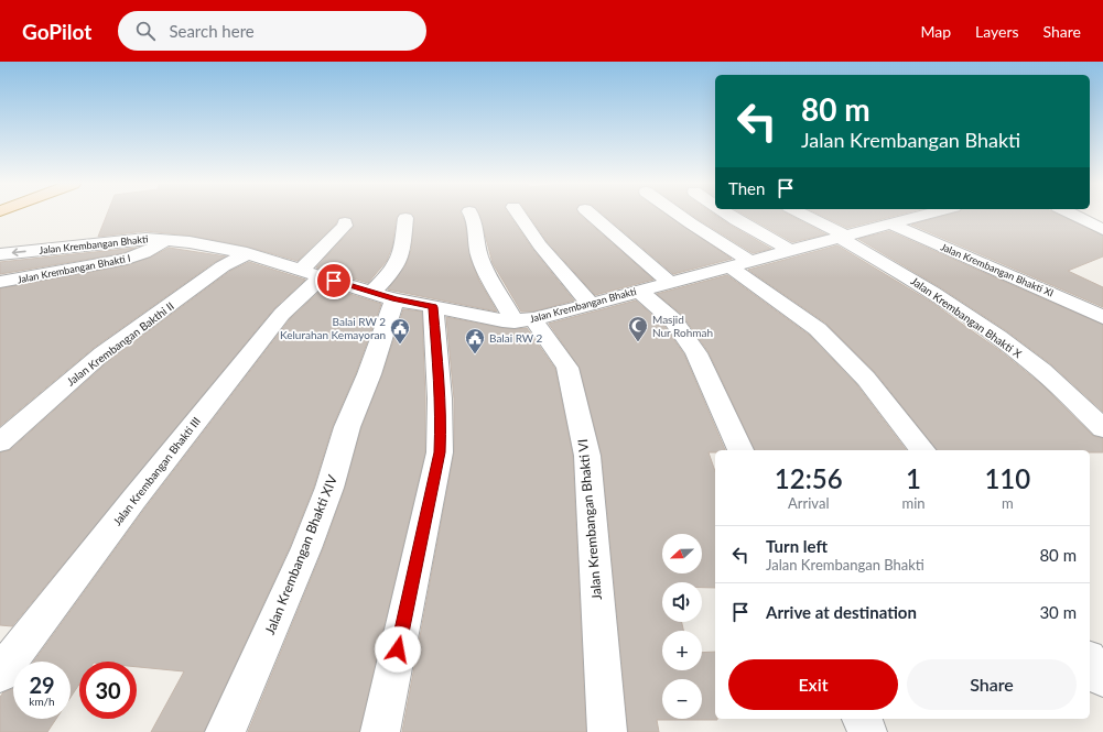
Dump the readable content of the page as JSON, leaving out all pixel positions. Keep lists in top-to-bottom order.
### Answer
{
  "streets": {
    "street": [
      "Jalan Krembangan Bhakti",
      "Jalan Krembangan Bhakti I",
      "Jalan Krembangan Bhakti XI",
      "Jalan Krembangan Bhakti X",
      "Jalan Krembangan Bakthi II",
      "Jalan Krembangan Bhakti III",
      "Jalan Krembangan Bhakti VI",
      "Jalan Krembangan Bhakti XIV"
    ]
  },
  "crossings": [
    ["Jalan Krembangan Bhakti", "Jalan Krembangan Bhakti I"],
    ["Jalan Krembangan Bhakti", "Jalan Krembangan Bhakti XI"],
    ["Jalan Krembangan Bhakti", "Jalan Krembangan Bhakti X"],
    ["Jalan Krembangan Bhakti", "Jalan Krembangan Bakthi II"],
    ["Jalan Krembangan Bhakti", "Jalan Krembangan Bhakti III"],
    ["Jalan Krembangan Bhakti", "Jalan Krembangan Bhakti VI"],
    ["Jalan Krembangan Bhakti", "Jalan Krembangan Bhakti XIV"]
  ],
  "places": {
    "mosque": ["Masjid Nur Rohmah"],
    "public building": ["Balai RW 2 Kelurahan Kemayoran", "Balai RW 2"]
  },
  "north": "left",
  "page": {
    "header": "GoPilot",
    "search": "Search here",
    "nav": ["Map", "Layers", "Share"],
    "turn": ["80 m", "Jalan Krembangan Bhakti"],
    "then": "Then",
    "eta": [
      "12:56",
      "Arrival",
      "1",
      "min",
      "110",
      "m"
    ],
    "list": [
      {
        "name": "Turn left",
        "note": "Jalan Krembangan Bhakti",
        "value": "80 m"
      },
      {
        "name": "Arrive at destination",
        "value": "30 m"
      }
    ],
    "map_buttons": ["+", "−"],
    "buttons": ["Exit", "Share"],
    "speed": "29 km/h",
    "limit": "30"
  }
}
